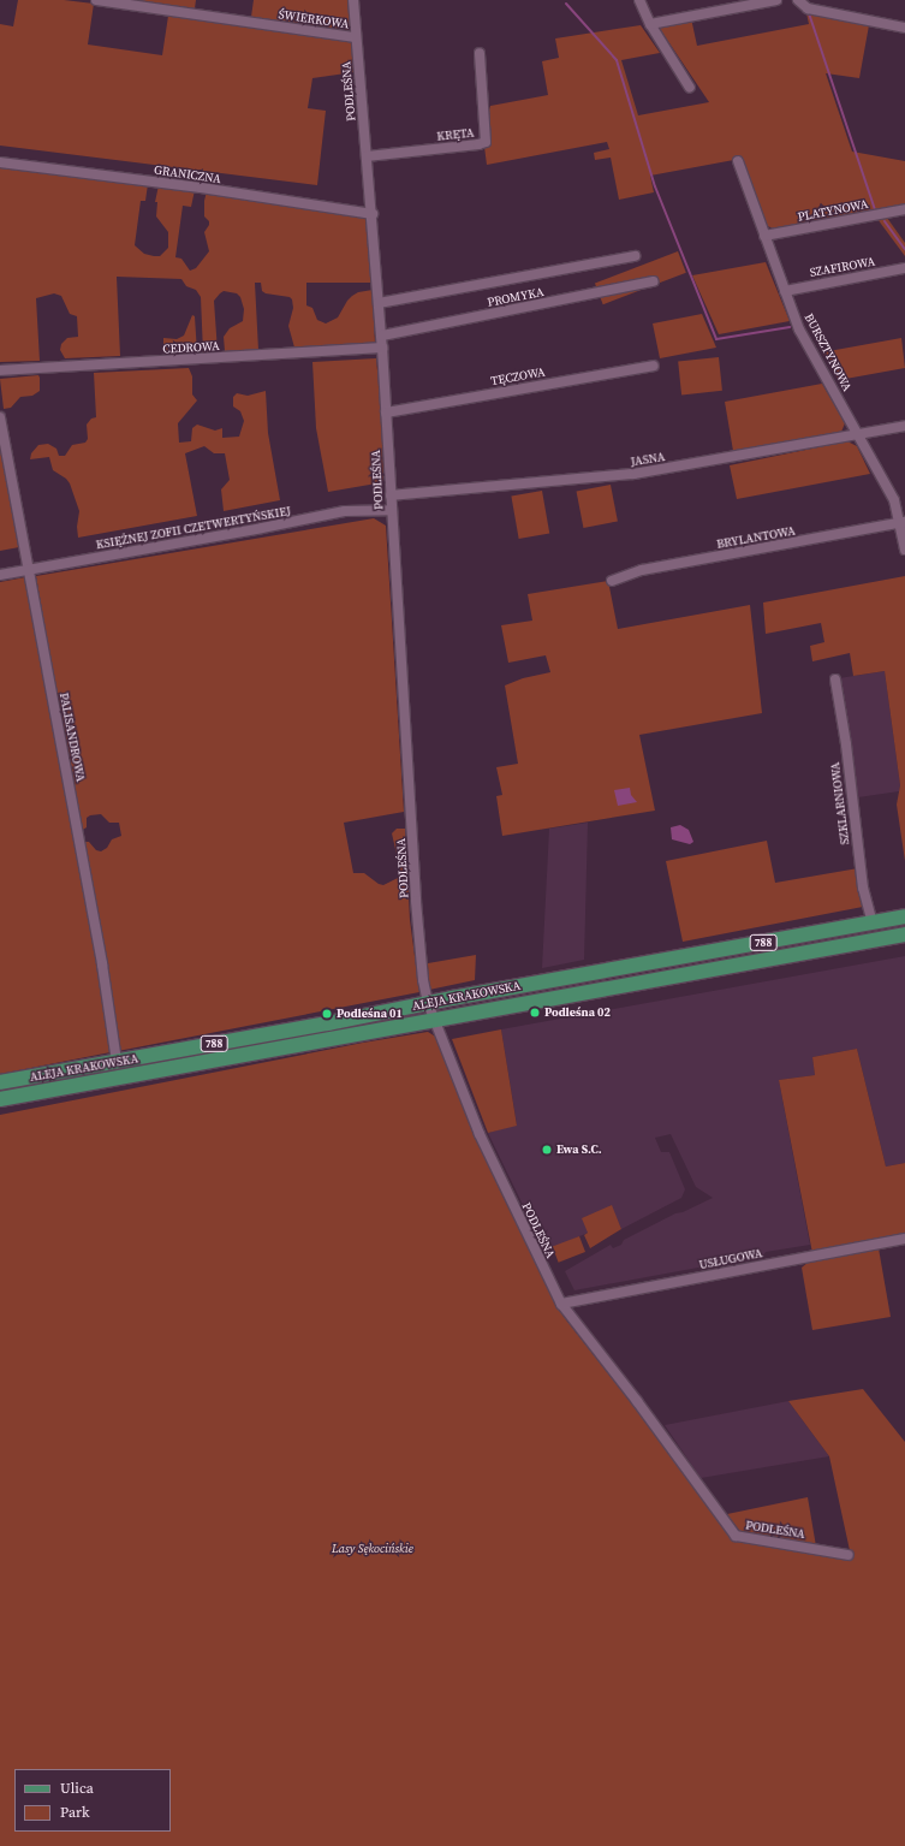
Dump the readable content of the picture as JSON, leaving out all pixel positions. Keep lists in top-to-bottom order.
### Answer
{
  "streets": {
    "main road": ["788", "ALEJA KRAKOWSKA"],
    "street": [
      "ŚWIERKOWA",
      "PODLEŚNA",
      "KRĘTA",
      "GRANICZNA",
      "PLATYNOWA",
      "SZAFIROWA",
      "PROMYKA",
      "CEDROWA",
      "BURSZTYNOWA",
      "TĘCZOWA",
      "JASNA",
      "KSIĘŻNEJ ZOFII CZETWERTYŃSKIEJ",
      "BRYLANTOWA",
      "PALISANDROWA",
      "SZKLARNIOWA",
      "USŁUGOWA"
    ]
  },
  "crossings": [
    ["ŚWIERKOWA", "PODLEŚNA"],
    ["PODLEŚNA", "KRĘTA"],
    ["PODLEŚNA", "GRANICZNA"],
    ["PODLEŚNA", "PROMYKA"],
    ["PODLEŚNA", "CEDROWA"],
    ["PODLEŚNA", "TĘCZOWA"],
    ["PODLEŚNA", "JASNA"],
    ["PODLEŚNA", "KSIĘŻNEJ ZOFII CZETWERTYŃSKIEJ"],
    ["PODLEŚNA", "ALEJA KRAKOWSKA"],
    ["PODLEŚNA", "USŁUGOWA"],
    ["PLATYNOWA", "BURSZTYNOWA"],
    ["SZAFIROWA", "BURSZTYNOWA"],
    ["BURSZTYNOWA", "JASNA"],
    ["BURSZTYNOWA", "BRYLANTOWA"],
    ["KSIĘŻNEJ ZOFII CZETWERTYŃSKIEJ", "PALISANDROWA"],
    ["PALISANDROWA", "ALEJA KRAKOWSKA"],
    ["SZKLARNIOWA", "ALEJA KRAKOWSKA"]
  ],
  "parks": ["Lasy Sękocińskie"],
  "places": ["Podleśna 02", "Podleśna 01", "Ewa S.C."],
  "legend": ["Ulica", "Park"]
}
